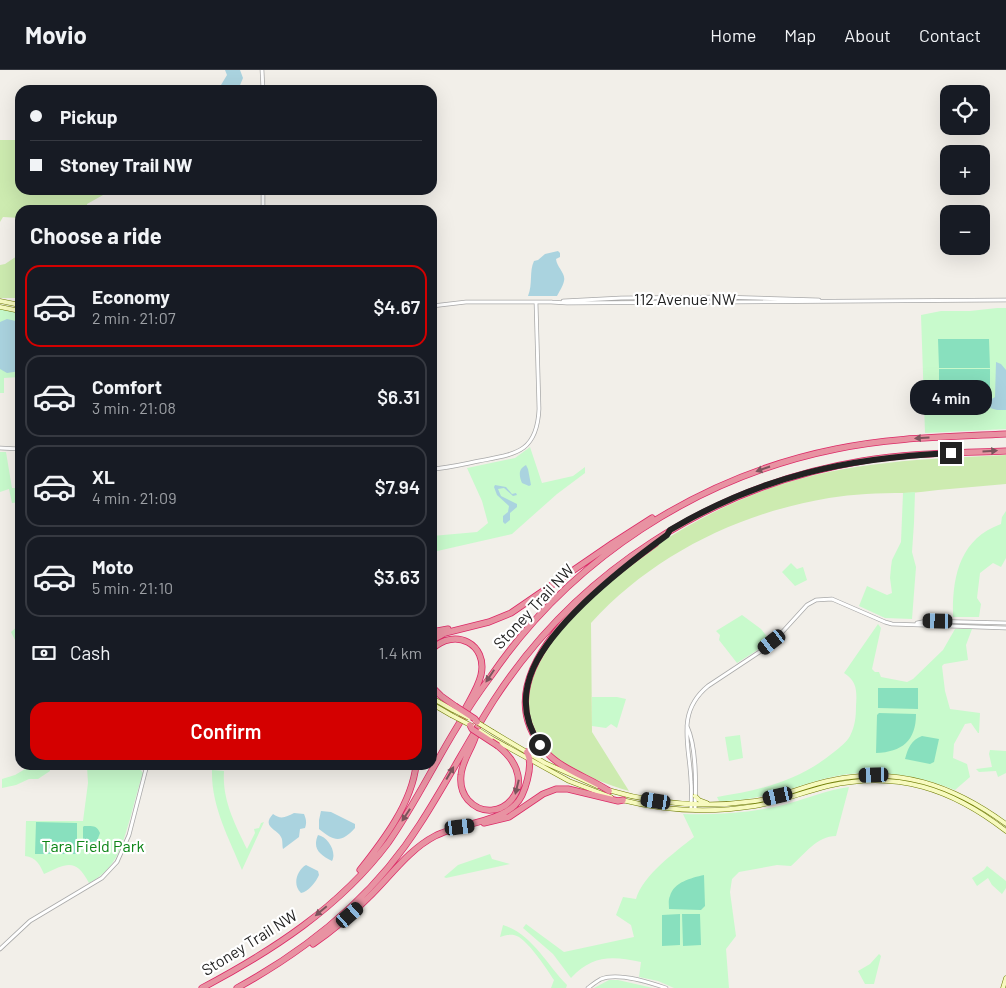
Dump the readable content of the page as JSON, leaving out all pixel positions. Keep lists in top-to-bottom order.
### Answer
{
  "streets": {
    "highway": ["Stoney Trail NW"],
    "street": ["112 Avenue NW"]
  },
  "parks": ["Tara Field Park"],
  "page": {
    "header": "Movio",
    "nav": [
      "Home",
      "Map",
      "About",
      "Contact"
    ],
    "map_buttons": ["+", "−"],
    "banner": ["Pickup", "Stoney Trail NW"],
    "heading": "Choose a ride",
    "list": [
      {
        "name": "Economy",
        "note": "2 min · 21:07",
        "value": "$4.67"
      },
      {
        "name": "Comfort",
        "note": "3 min · 21:08",
        "value": "$6.31"
      },
      {
        "name": "XL",
        "note": "4 min · 21:09",
        "value": "$7.94"
      },
      {
        "name": "Moto",
        "note": "5 min · 21:10",
        "value": "$3.63"
      }
    ],
    "bubble": "4 min",
    "pay": ["Cash", "1.4 km"],
    "buttons": "Confirm"
  }
}
